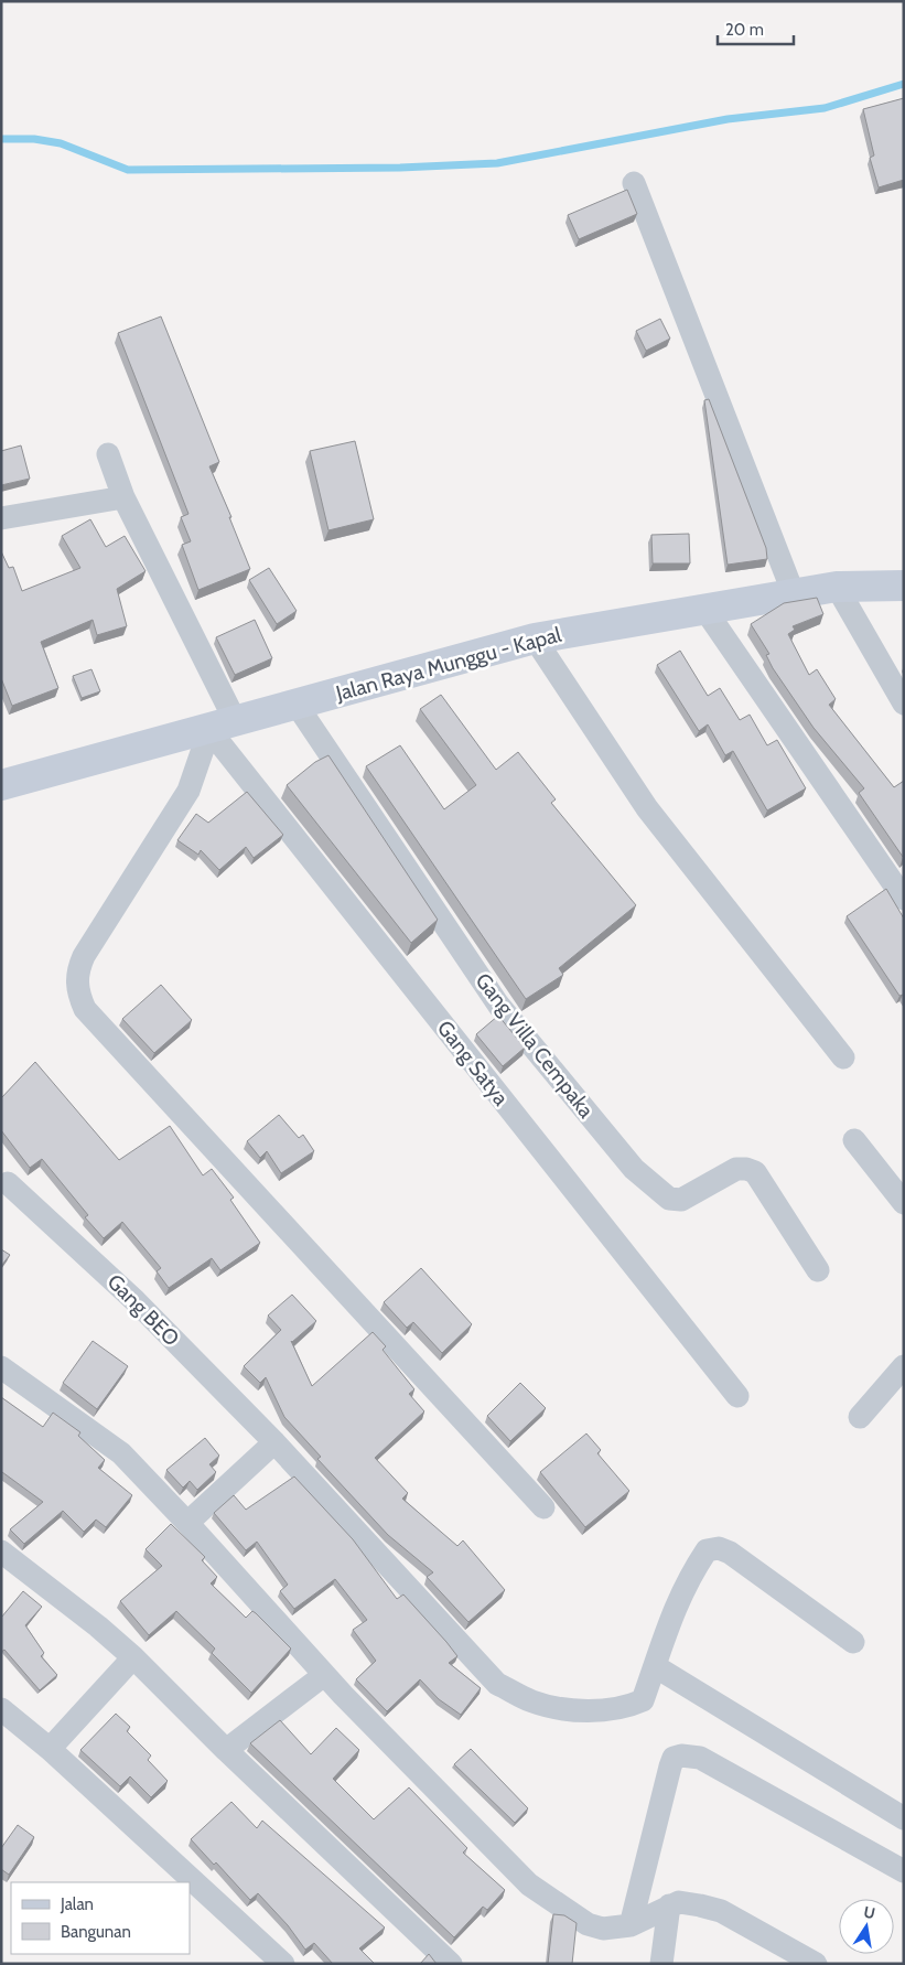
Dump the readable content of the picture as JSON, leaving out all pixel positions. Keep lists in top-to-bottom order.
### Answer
{
  "streets": {
    "street": [
      "Jalan Raya Munggu - Kapal",
      "Gang Villa Cempaka",
      "Gang Satya",
      "Gang BEO"
    ]
  },
  "crossings": [
    ["Jalan Raya Munggu - Kapal", "Gang Villa Cempaka"],
    ["Jalan Raya Munggu - Kapal", "Gang Satya"]
  ],
  "legend": ["Jalan", "Bangunan"],
  "scale_bar": "20 m",
  "north": "top"
}
